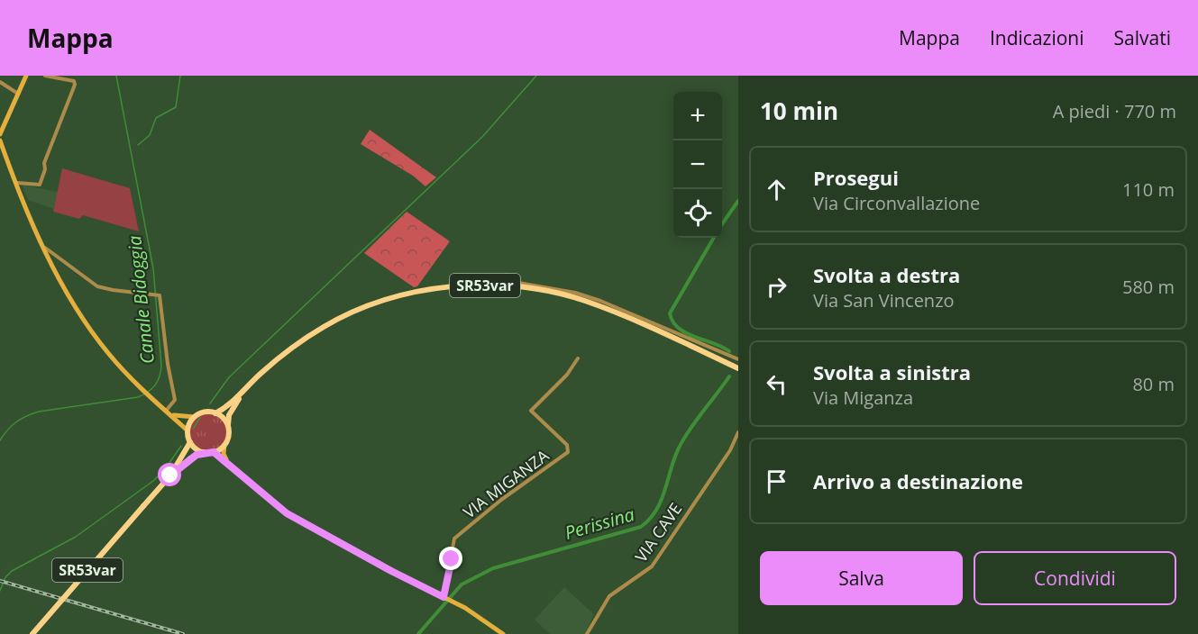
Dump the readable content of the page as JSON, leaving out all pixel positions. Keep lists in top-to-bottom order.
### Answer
{
  "streets": {
    "main road": ["SR53var"],
    "street": ["VIA MIGANZA", "VIA CAVE"]
  },
  "water": ["Canale Bidoggia", "Perissina"],
  "page": {
    "header": "Mappa",
    "nav": ["Mappa", "Indicazioni", "Salvati"],
    "heading": ["10 min", "A piedi · 770 m"],
    "map_buttons": ["+", "−"],
    "list": [
      ["Prosegui", "Via Circonvallazione", "110 m"],
      ["Svolta a destra", "Via San Vincenzo", "580 m"],
      ["Svolta a sinistra", "Via Miganza", "80 m"],
      "Arrivo a destinazione"
    ],
    "buttons": ["Salva", "Condividi"]
  }
}
